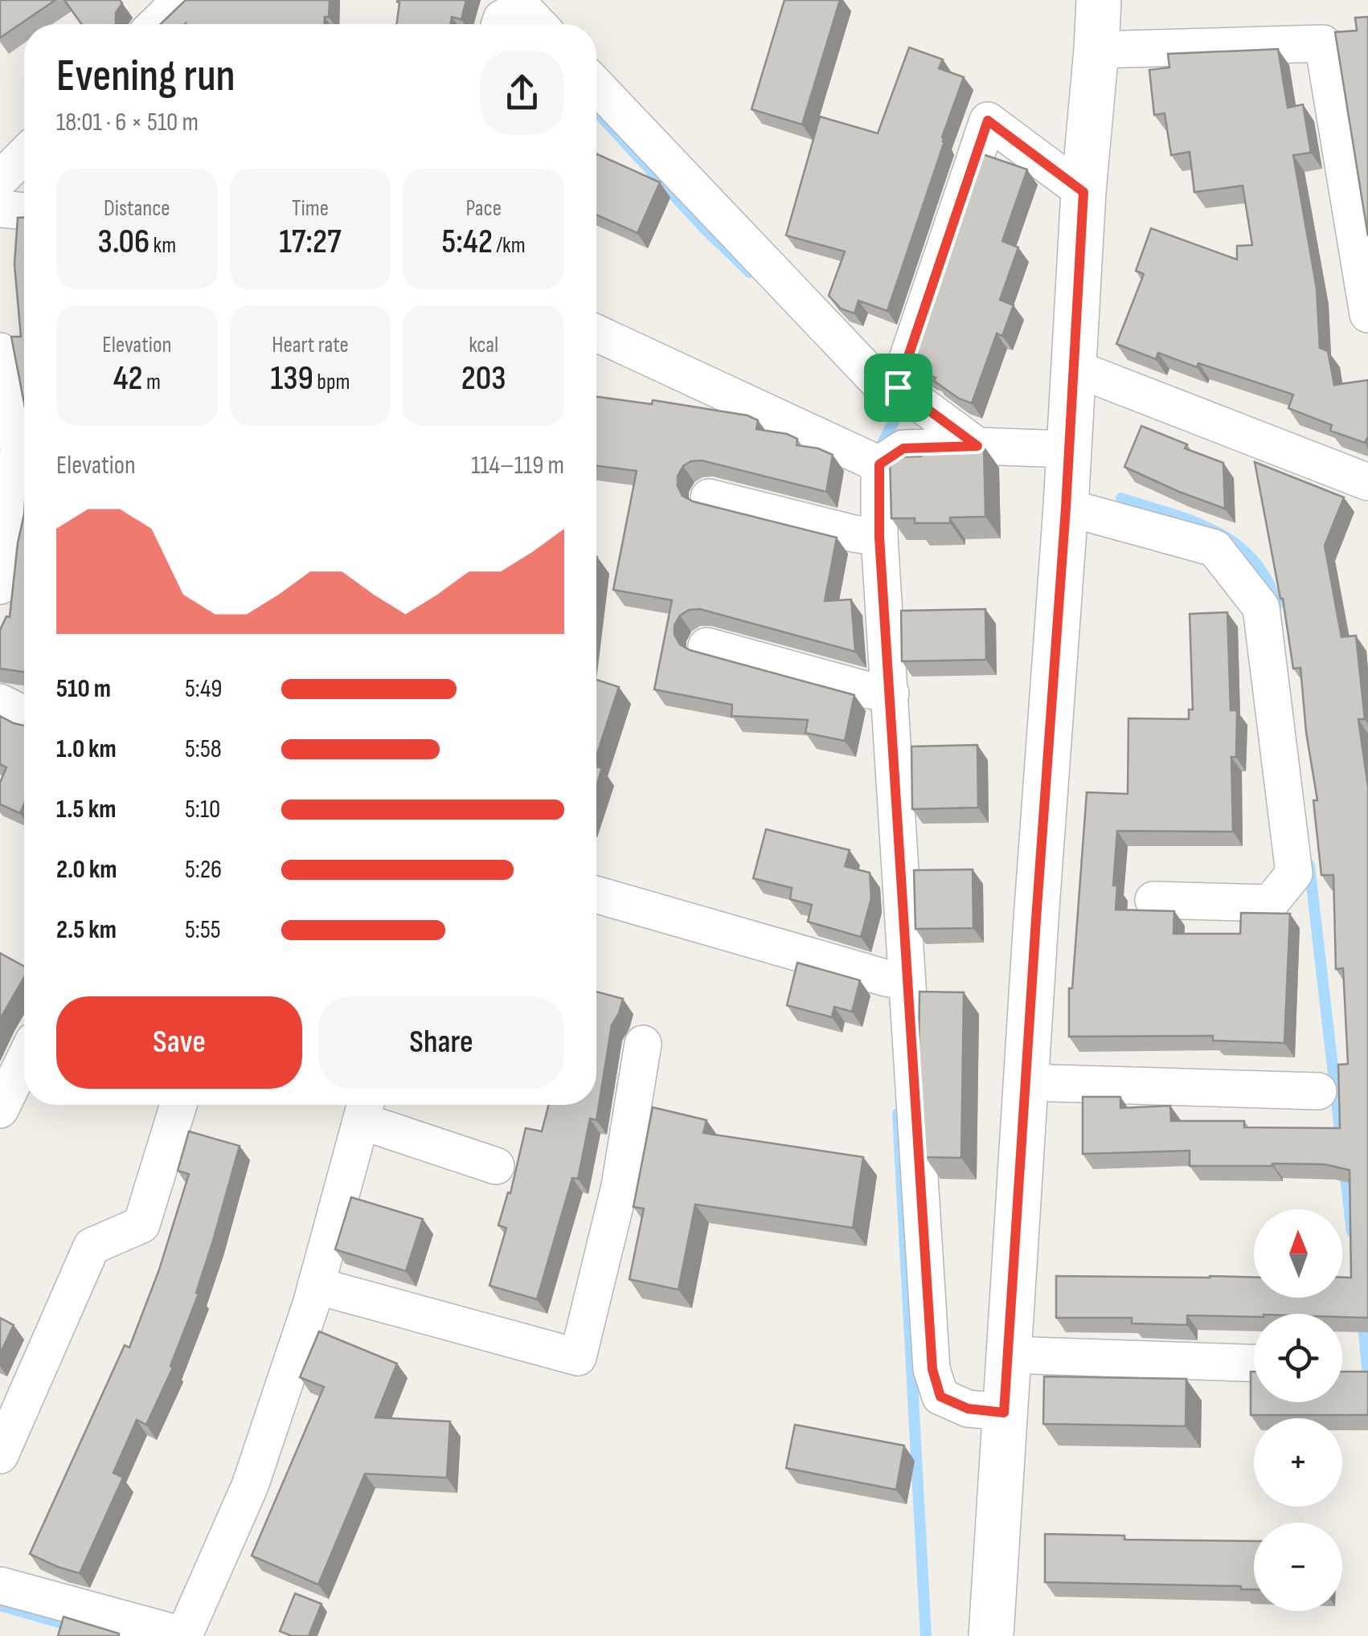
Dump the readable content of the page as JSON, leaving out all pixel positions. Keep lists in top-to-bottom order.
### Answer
{
  "north": "top",
  "page": {
    "heading": ["Evening run", "18:01 · 6 × 510 m"],
    "stats": [
      ["Distance", "3.06 km"],
      ["Time", "17:27"],
      ["Pace", "5:42 /km"],
      ["Elevation", "42 m"],
      ["Heart rate", "139 bpm"],
      ["kcal", "203"]
    ],
    "chart": ["Elevation", "114–119 m"],
    "list": [
      {
        "name": "510 m",
        "note": "5:49"
      },
      {
        "name": "1.0 km",
        "note": "5:58"
      },
      {
        "name": "1.5 km",
        "note": "5:10"
      },
      {
        "name": "2.0 km",
        "note": "5:26"
      },
      {
        "name": "2.5 km",
        "note": "5:55"
      }
    ],
    "buttons": ["Save", "Share"],
    "map_buttons": ["+", "−"]
  }
}
